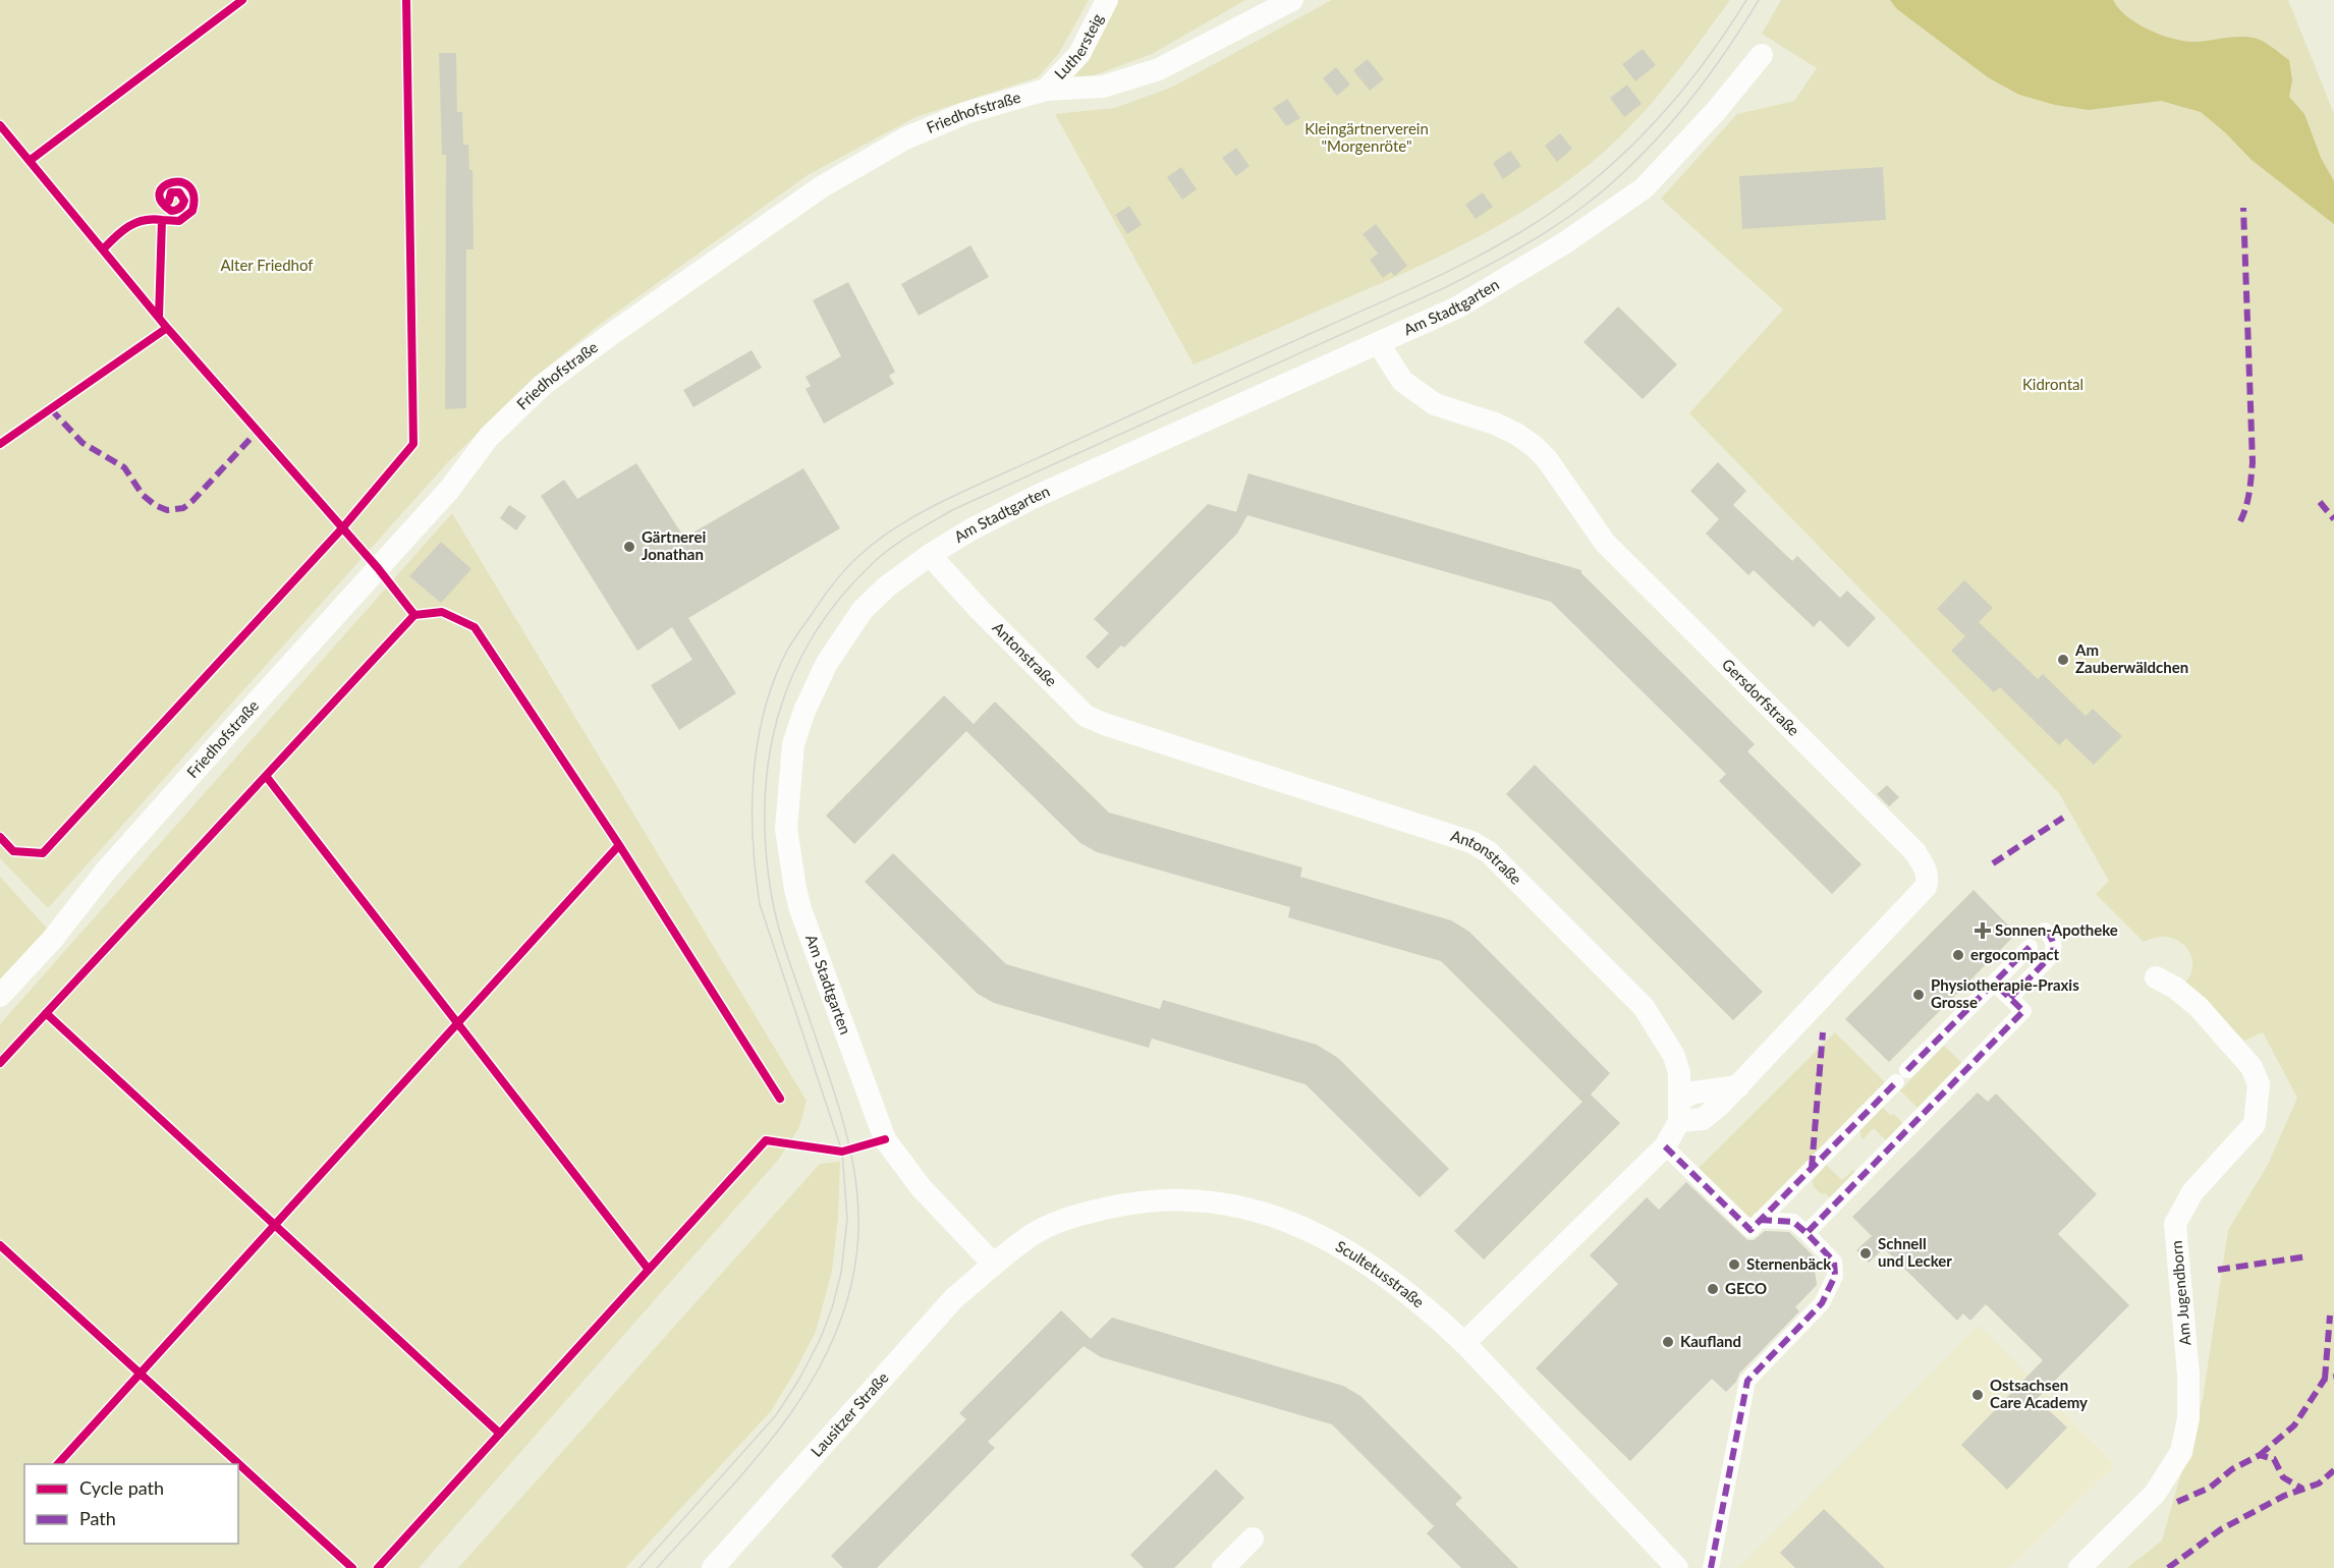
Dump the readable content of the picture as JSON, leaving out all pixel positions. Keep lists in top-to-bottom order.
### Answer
{
  "streets": {
    "street": [
      "Luthersteig",
      "Friedhofstraße",
      "Am Stadtgarten",
      "Antonstraße",
      "Gersdorfstraße",
      "Scultetusstraße",
      "Am Jugendborn",
      "Lausitzer Straße"
    ]
  },
  "crossings": [
    ["Luthersteig", "Friedhofstraße"],
    ["Am Stadtgarten", "Antonstraße"],
    ["Am Stadtgarten", "Gersdorfstraße"],
    ["Am Stadtgarten", "Scultetusstraße"],
    ["Am Stadtgarten", "Lausitzer Straße"],
    ["Antonstraße", "Gersdorfstraße"],
    ["Scultetusstraße", "Lausitzer Straße"]
  ],
  "parks": ["Kleingärtnerverein \"Morgenröte\"", "Alter Friedhof", "Kidrontal"],
  "places": {
    "other": [
      "Gärtnerei Jonathan",
      "Am Zauberwäldchen",
      "ergocompact",
      "Physiotherapie-Praxis Grosse",
      "Schnell und Lecker",
      "Sternenbäck",
      "GECO",
      "Kaufland",
      "Ostsachsen Care Academy"
    ],
    "health": ["Sonnen-Apotheke"]
  },
  "legend": ["Cycle path", "Path"]
}
